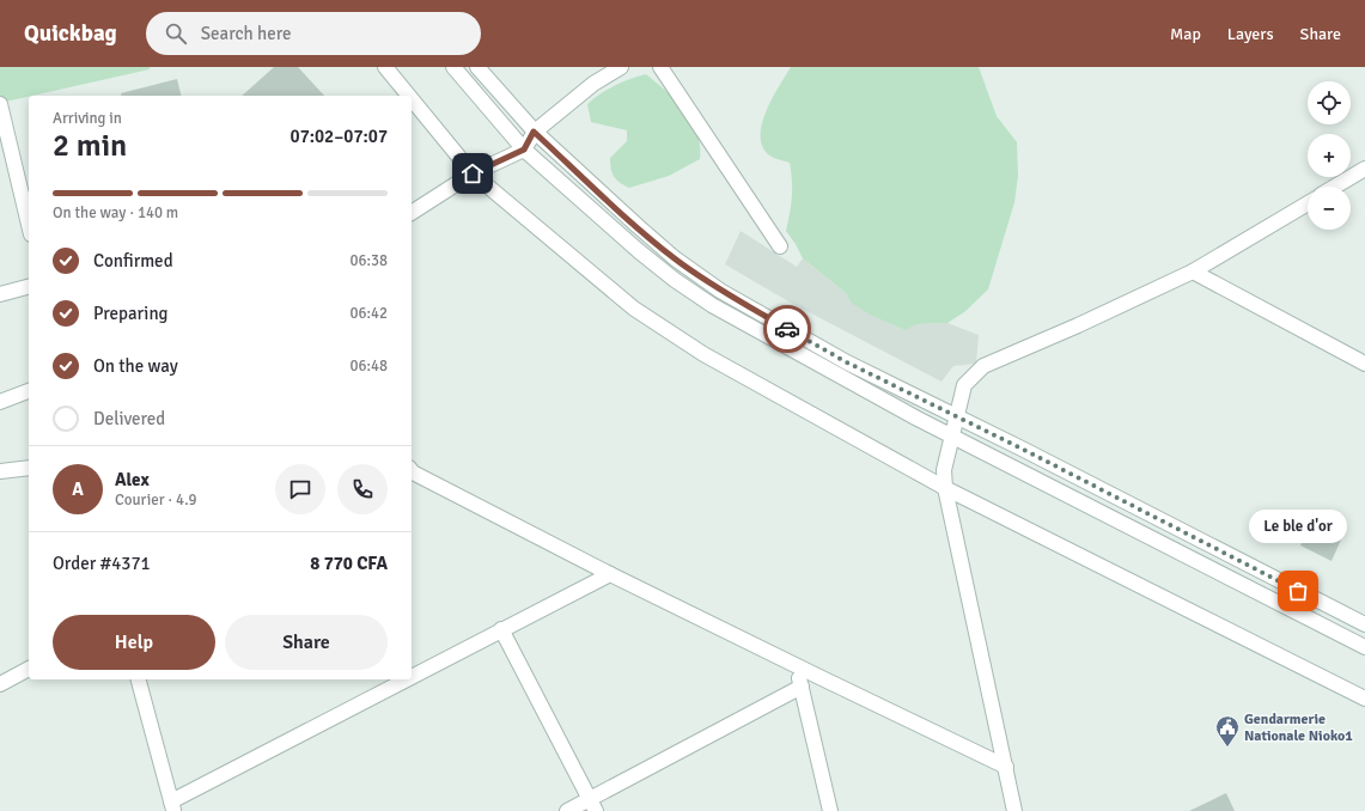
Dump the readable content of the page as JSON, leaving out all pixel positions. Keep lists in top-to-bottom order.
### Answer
{
  "places": {
    "other": ["Le ble d'or"],
    "public building": ["Gendarmerie Nationale Nioko1"]
  },
  "page": {
    "header": "Quickbag",
    "search": "Search here",
    "nav": ["Map", "Layers", "Share"],
    "map_buttons": ["+", "−"],
    "heading": ["2 min", "Arriving in", "07:02–07:07"],
    "panel": [
      "Alex",
      "Courier · 4.9",
      "Order #4371",
      "8 770 CFA"
    ],
    "bar": "On the way · 140 m",
    "list": [
      ["Confirmed", "06:38"],
      ["Preparing", "06:42"],
      ["On the way", "06:48"],
      "Delivered"
    ],
    "round": "A",
    "bubble": "Le ble d'or",
    "buttons": ["Help", "Share"]
  }
}
